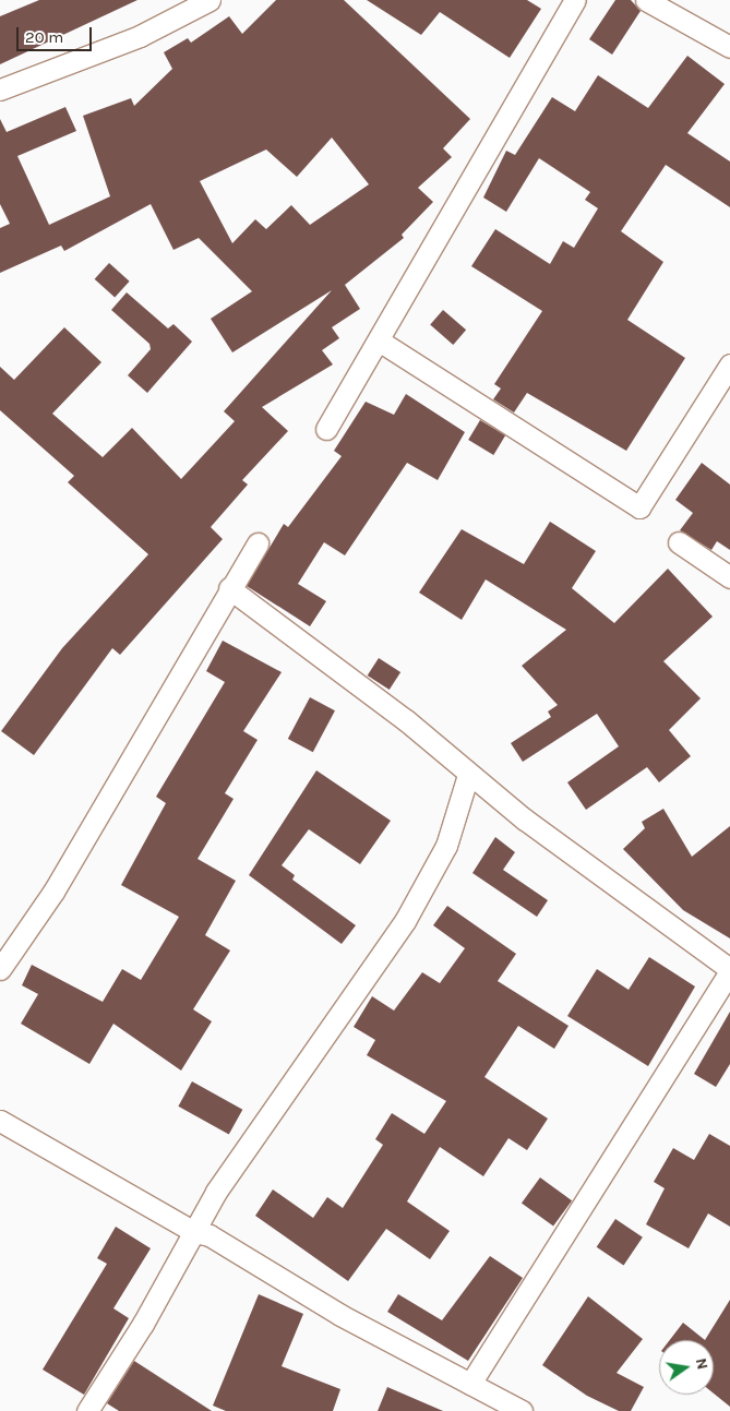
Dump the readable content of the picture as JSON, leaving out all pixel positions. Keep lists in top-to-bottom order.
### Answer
{
  "scale_bar": "20 m",
  "north": "right"
}
